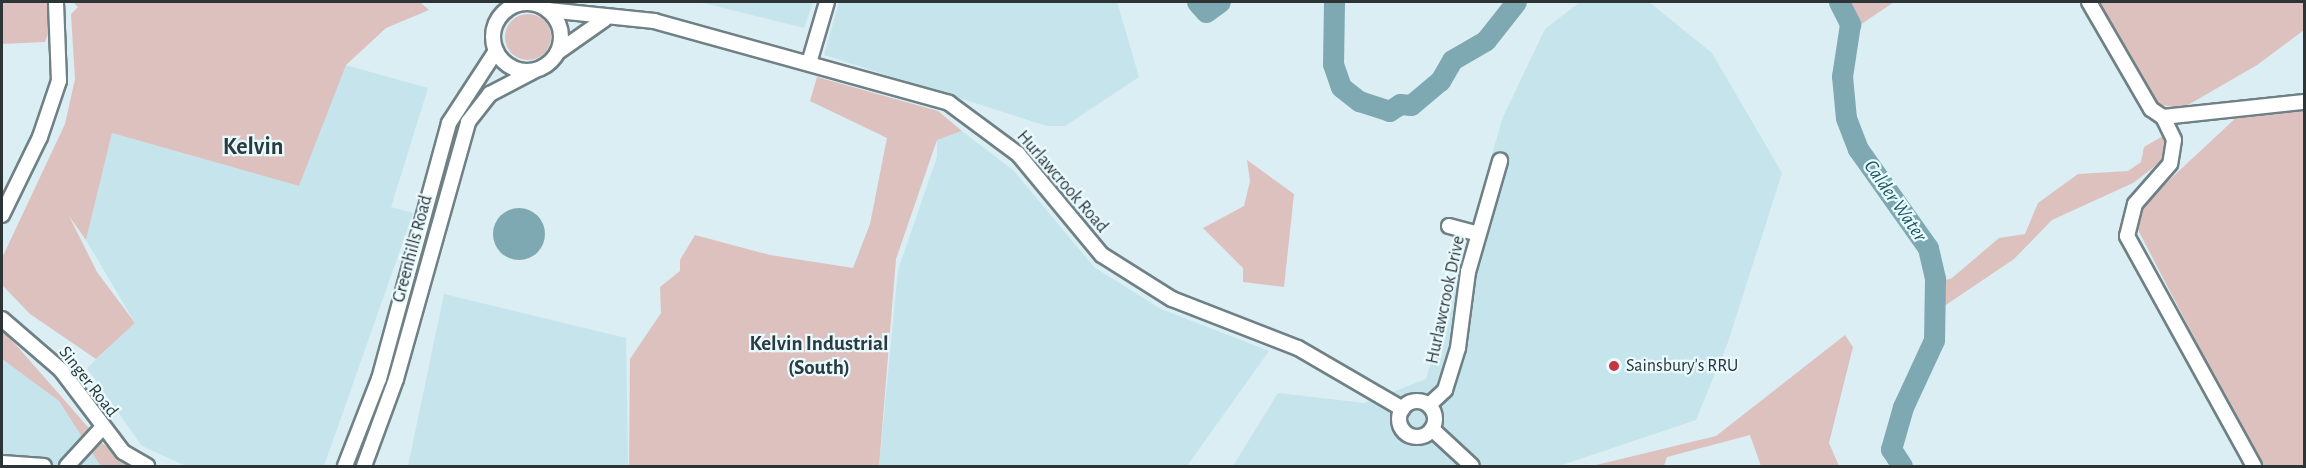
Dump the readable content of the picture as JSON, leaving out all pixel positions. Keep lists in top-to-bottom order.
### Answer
{
  "streets": {
    "street": [
      "Hurlawcrook Road",
      "Greenhills Road",
      "Hurlawcrook Drive",
      "Singer Road"
    ]
  },
  "crossings": [
    ["Hurlawcrook Road", "Greenhills Road"],
    ["Hurlawcrook Road", "Hurlawcrook Drive"]
  ],
  "districts": ["Kelvin", "Kelvin Industrial (South)"],
  "water": ["Calder Water"],
  "places": ["Sainsbury's RRU"]
}
